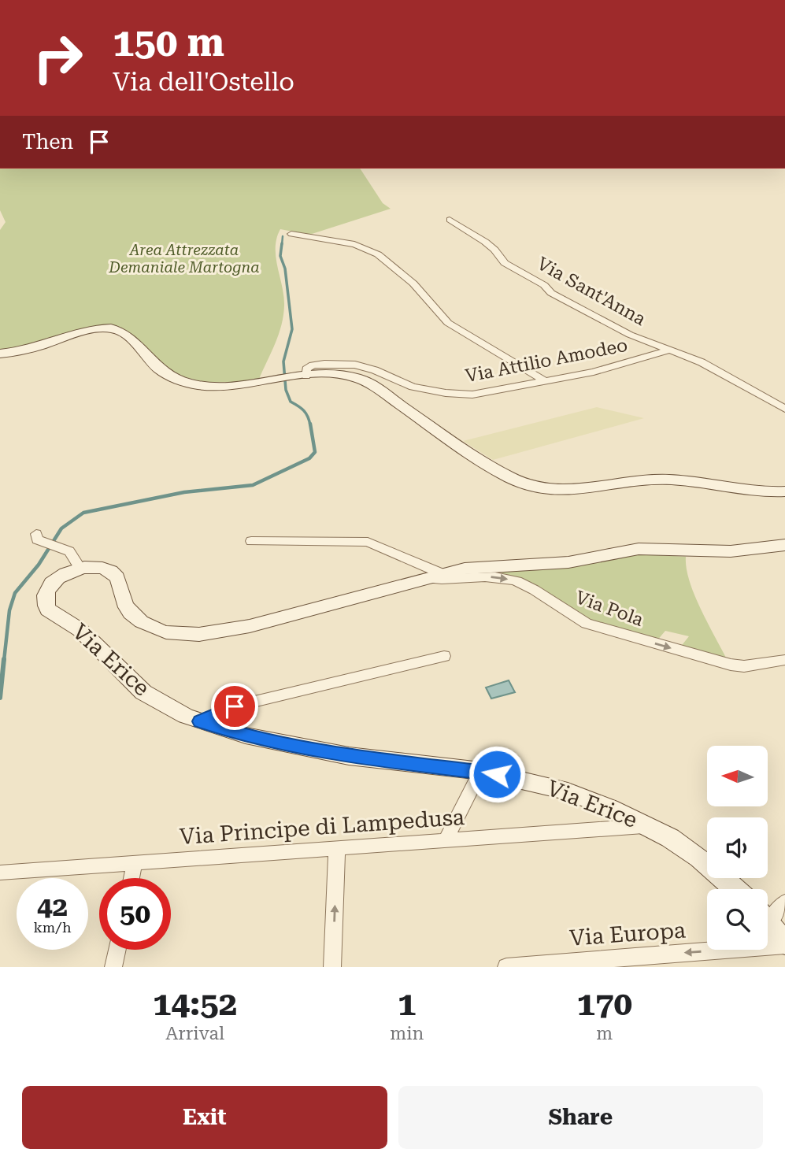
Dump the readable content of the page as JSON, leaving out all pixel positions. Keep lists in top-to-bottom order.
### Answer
{
  "streets": {
    "main road": ["Via Erice"],
    "street": [
      "Via Sant'Anna",
      "Via Attilio Amodeo",
      "Via Pola",
      "Via Principe di Lampedusa",
      "Via Europa"
    ]
  },
  "crossings": [
    ["Via Sant'Anna", "Via Attilio Amodeo"],
    ["Via Erice", "Via Principe di Lampedusa"]
  ],
  "one_way": ["Via Pola", "Via Europa"],
  "parks": ["Area Attrezzata Demaniale Martogna"],
  "north": "left",
  "page": {
    "turn": ["150 m", "Via dell'Ostello"],
    "then": "Then",
    "speed": "42 km/h",
    "limit": "50",
    "eta": [
      "14:52",
      "Arrival",
      "1",
      "min",
      "170",
      "m"
    ],
    "buttons": ["Exit", "Share"]
  }
}
